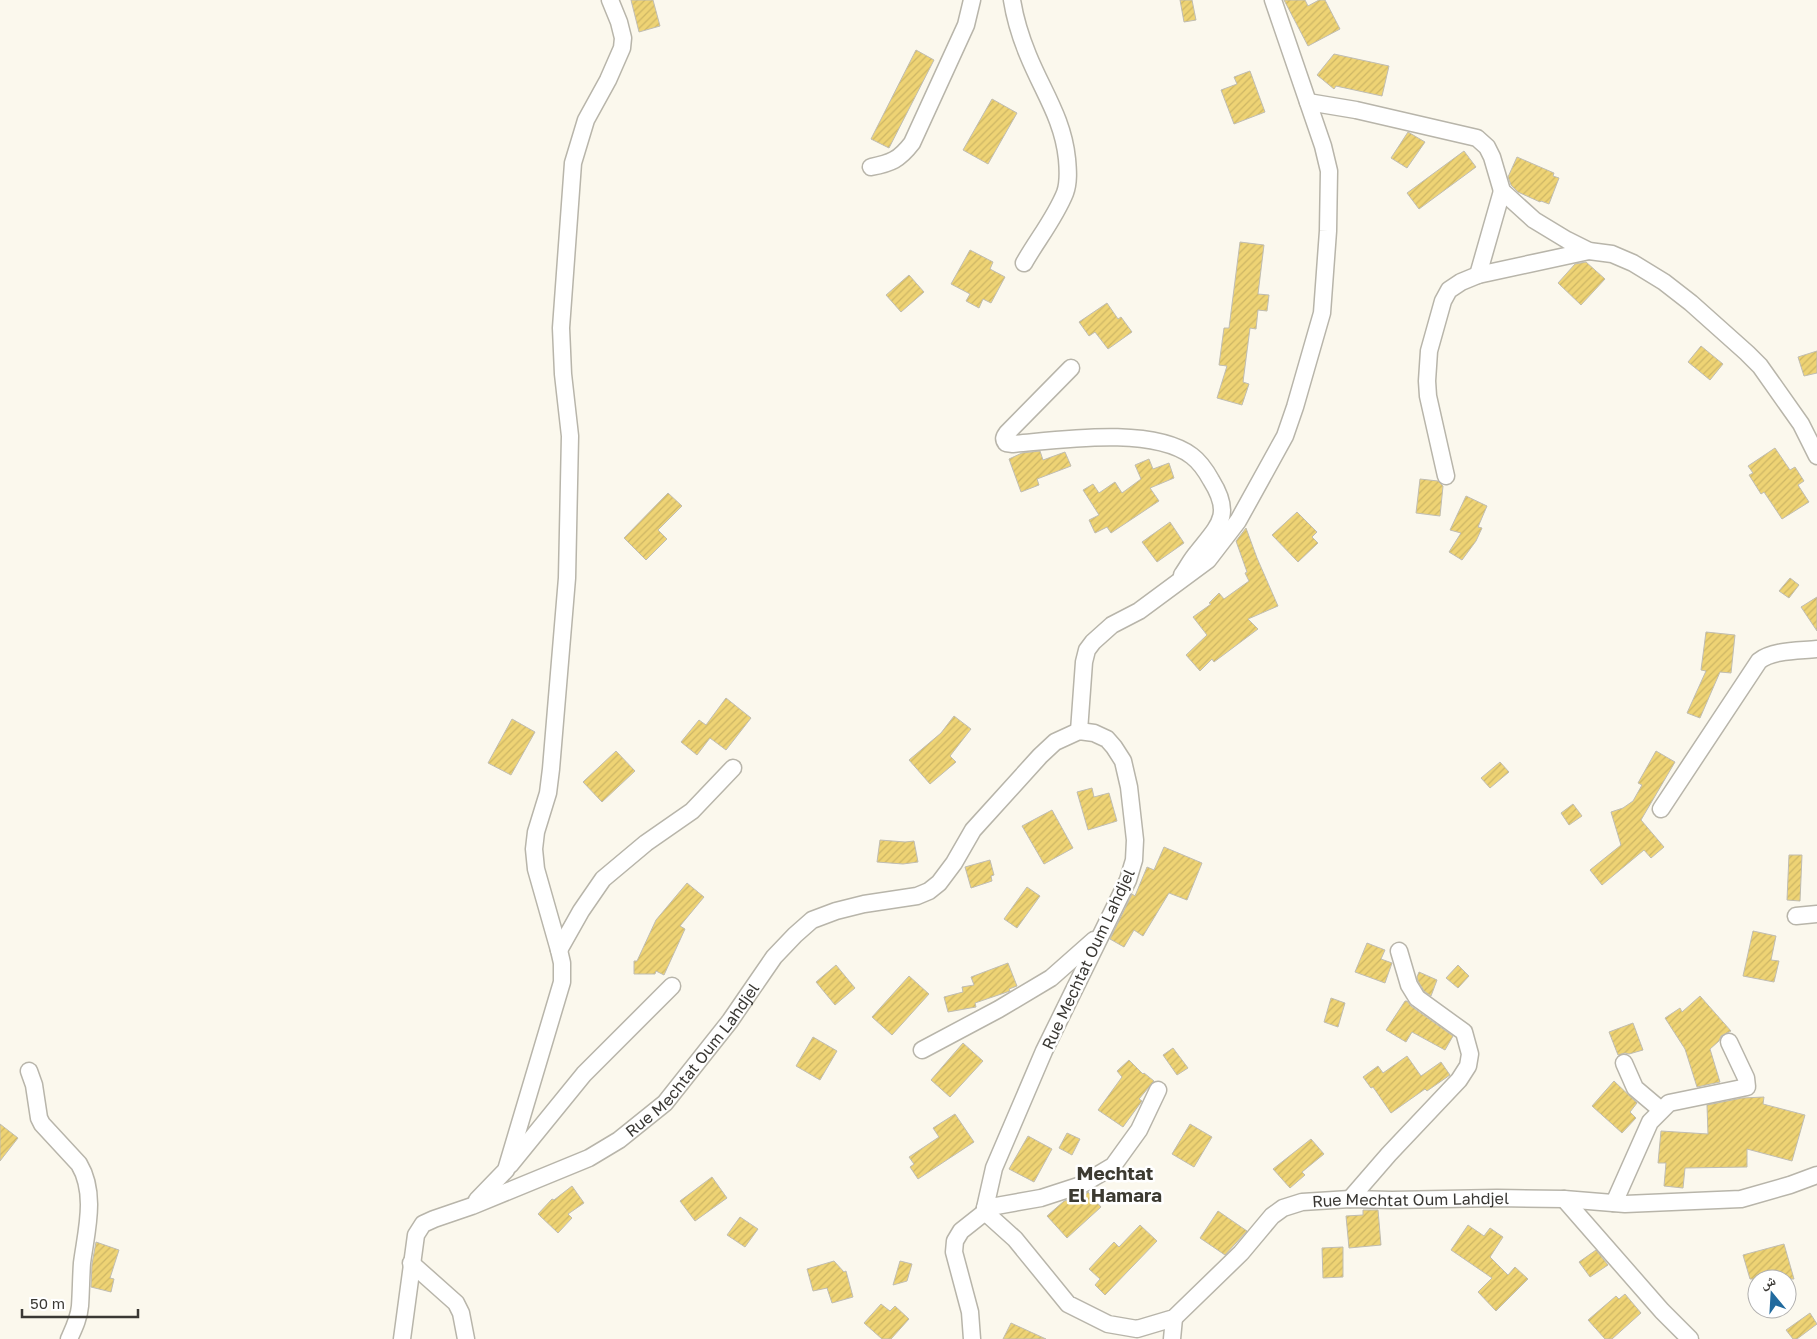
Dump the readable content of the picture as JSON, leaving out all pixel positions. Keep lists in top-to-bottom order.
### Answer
{
  "streets": {
    "street": ["Rue Mechtat Oum Lahdjel"]
  },
  "districts": ["Mechtat El Hamara"],
  "scale_bar": "50 m",
  "north": "top"
}
